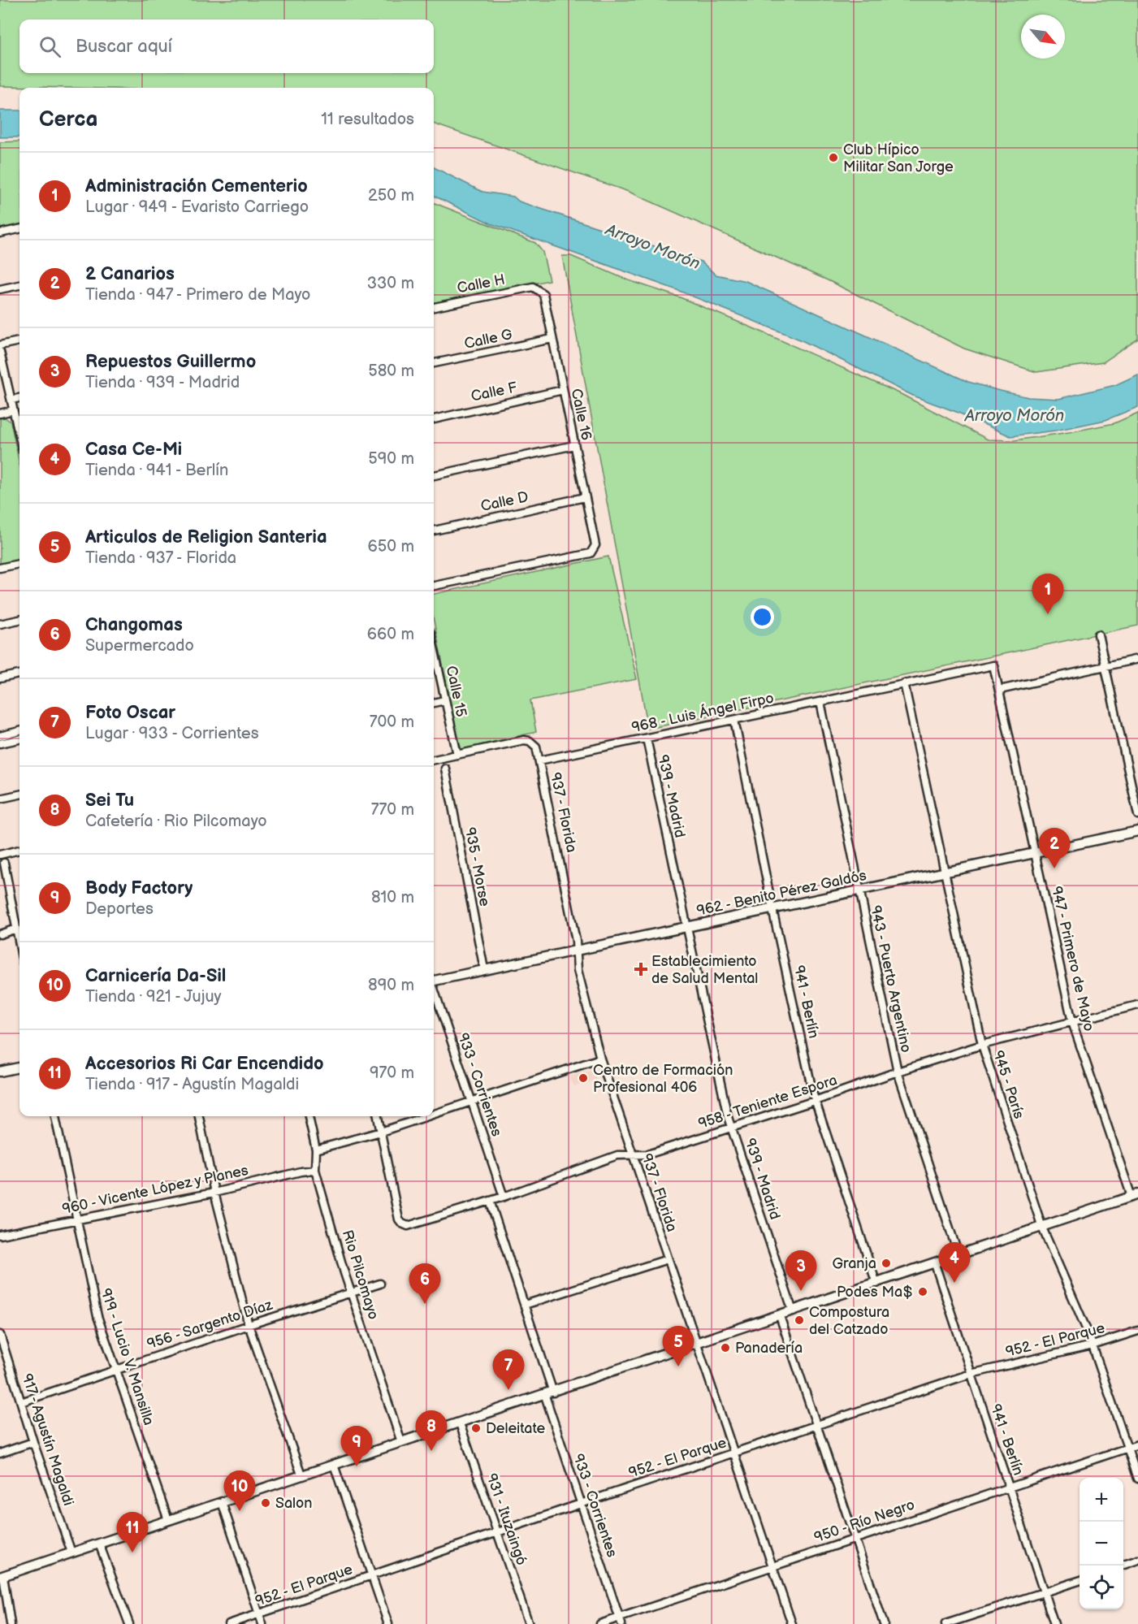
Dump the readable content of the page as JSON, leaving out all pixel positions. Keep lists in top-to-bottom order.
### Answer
{
  "streets": {
    "main road": ["962 - Benito Pérez Galdós"],
    "street": [
      "Calle H",
      "Calle G",
      "Calle F",
      "Calle 16",
      "Calle D",
      "Calle 15",
      "968 - Luis Ángel Firpo",
      "939 - Madrid",
      "937 - Florida",
      "935 - Morse",
      "947 - Primero de Mayo",
      "943 - Puerto Argentino",
      "941 - Berlín",
      "933 - Corrientes",
      "945 - París",
      "958 - Teniente Espora",
      "960 - Vicente López y Planes",
      "Rio Pilcomayo",
      "956 - Sargento Díaz",
      "952 - El Parque",
      "919 - Lucio V. Mansilla",
      "917 - Agustín Magaldi",
      "931 - Ituzaingó",
      "950 - Río Negro"
    ]
  },
  "crossings": [
    ["Calle H", "Calle 16"],
    ["Calle G", "Calle 16"],
    ["Calle F", "Calle 16"],
    ["Calle 16", "Calle D"],
    ["968 - Luis Ángel Firpo", "939 - Madrid"],
    ["968 - Luis Ángel Firpo", "937 - Florida"],
    ["968 - Luis Ángel Firpo", "947 - Primero de Mayo"],
    ["968 - Luis Ángel Firpo", "943 - Puerto Argentino"],
    ["968 - Luis Ángel Firpo", "941 - Berlín"],
    ["968 - Luis Ángel Firpo", "945 - París"],
    ["939 - Madrid", "962 - Benito Pérez Galdós"],
    ["939 - Madrid", "958 - Teniente Espora"],
    ["937 - Florida", "962 - Benito Pérez Galdós"],
    ["937 - Florida", "958 - Teniente Espora"],
    ["937 - Florida", "952 - El Parque"],
    ["937 - Florida", "950 - Río Negro"],
    ["935 - Morse", "962 - Benito Pérez Galdós"],
    ["962 - Benito Pérez Galdós", "947 - Primero de Mayo"],
    ["962 - Benito Pérez Galdós", "943 - Puerto Argentino"],
    ["962 - Benito Pérez Galdós", "941 - Berlín"],
    ["962 - Benito Pérez Galdós", "945 - París"],
    ["947 - Primero de Mayo", "958 - Teniente Espora"],
    ["943 - Puerto Argentino", "958 - Teniente Espora"],
    ["941 - Berlín", "958 - Teniente Espora"],
    ["941 - Berlín", "952 - El Parque"],
    ["941 - Berlín", "950 - Río Negro"],
    ["933 - Corrientes", "958 - Teniente Espora"],
    ["933 - Corrientes", "952 - El Parque"],
    ["933 - Corrientes", "950 - Río Negro"],
    ["945 - París", "958 - Teniente Espora"],
    ["945 - París", "952 - El Parque"],
    ["945 - París", "950 - Río Negro"],
    ["960 - Vicente López y Planes", "Rio Pilcomayo"],
    ["960 - Vicente López y Planes", "919 - Lucio V. Mansilla"],
    ["Rio Pilcomayo", "956 - Sargento Díaz"],
    ["956 - Sargento Díaz", "919 - Lucio V. Mansilla"],
    ["956 - Sargento Díaz", "917 - Agustín Magaldi"],
    ["952 - El Parque", "931 - Ituzaingó"]
  ],
  "water": ["Arroyo Morón"],
  "places": {
    "other": [
      "Club Hípico Militar San Jorge",
      "Centro de Formación Profesional 406",
      "Granja",
      "Podes Ma$",
      "Compostura del Catzado",
      "Panadería",
      "Deleitate",
      "Salon"
    ],
    "health": ["Establecimiento de Salud Mental"]
  },
  "north": "bottom right",
  "page": {
    "search": "Buscar aquí",
    "heading": ["Cerca", "11 resultados"],
    "list": [
      {
        "mark": "1",
        "name": "Administración Cementerio",
        "note": "Lugar · 949 - Evaristo Carriego",
        "value": "250 m"
      },
      {
        "mark": "2",
        "name": "2 Canarios",
        "note": "Tienda · 947 - Primero de Mayo",
        "value": "330 m"
      },
      {
        "mark": "3",
        "name": "Repuestos Guillermo",
        "note": "Tienda · 939 - Madrid",
        "value": "580 m"
      },
      {
        "mark": "4",
        "name": "Casa Ce-Mi",
        "note": "Tienda · 941 - Berlín",
        "value": "590 m"
      },
      {
        "mark": "5",
        "name": "Articulos de Religion Santeria",
        "note": "Tienda · 937 - Florida",
        "value": "650 m"
      },
      {
        "mark": "6",
        "name": "Changomas",
        "note": "Supermercado",
        "value": "660 m"
      },
      {
        "mark": "7",
        "name": "Foto Oscar",
        "note": "Lugar · 933 - Corrientes",
        "value": "700 m"
      },
      {
        "mark": "8",
        "name": "Sei Tu",
        "note": "Cafetería · Rio Pilcomayo",
        "value": "770 m"
      },
      {
        "mark": "9",
        "name": "Body Factory",
        "note": "Deportes",
        "value": "810 m"
      },
      {
        "mark": "10",
        "name": "Carnicería Da-Sil",
        "note": "Tienda · 921 - Jujuy",
        "value": "890 m"
      },
      {
        "mark": "11",
        "name": "Accesorios Ri Car Encendido",
        "note": "Tienda · 917 - Agustín Magaldi",
        "value": "970 m"
      }
    ],
    "pins": [
      "1",
      "2",
      "4",
      "3",
      "6",
      "5",
      "7",
      "8",
      "9",
      "10",
      "11"
    ],
    "map_buttons": ["+", "−"]
  }
}
